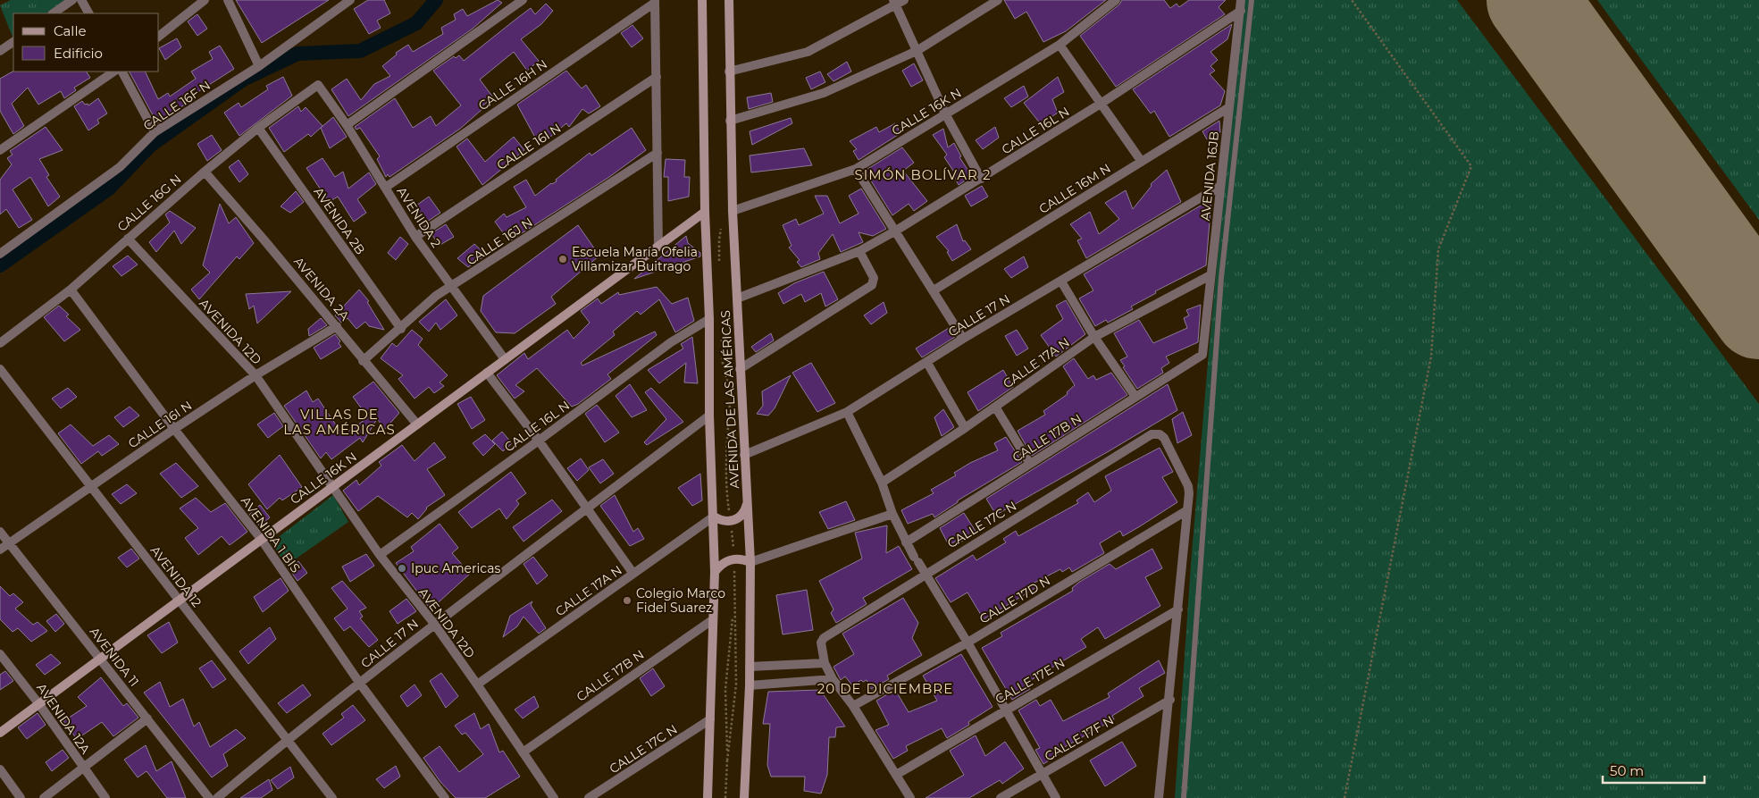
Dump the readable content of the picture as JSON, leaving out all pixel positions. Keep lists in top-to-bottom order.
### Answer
{
  "streets": {
    "main road": ["CALLE 16K N", "AVENIDA DE LAS AMÉRICAS"],
    "street": [
      "CALLE 16H N",
      "CALLE 16F N",
      "CALLE 16L N",
      "CALLE 16I N",
      "AVENIDA 16JB",
      "CALLE 16M N",
      "CALLE 16G N",
      "AVENIDA 2",
      "AVENIDA 2B",
      "CALLE 16J N",
      "AVENIDA 2A",
      "CALLE 17 N",
      "AVENIDA 12D",
      "CALLE 17A N",
      "CALLE 17B N",
      "CALLE 17C N",
      "AVENIDA 1 BIS",
      "AVENIDA 12",
      "CALLE 17D N",
      "AVENIDA 11",
      "CALLE 17E N",
      "AVENIDA 12A",
      "CALLE 17F N"
    ]
  },
  "crossings": [
    ["CALLE 16H N", "AVENIDA 2"],
    ["CALLE 16K N", "AVENIDA 2"],
    ["CALLE 16K N", "AVENIDA 2A"],
    ["CALLE 16K N", "AVENIDA 12D"],
    ["CALLE 16K N", "AVENIDA DE LAS AMÉRICAS"],
    ["CALLE 16K N", "AVENIDA 1 BIS"],
    ["CALLE 16K N", "AVENIDA 12"],
    ["CALLE 16K N", "AVENIDA 11"],
    ["CALLE 16K N", "AVENIDA 12A"],
    ["CALLE 16L N", "AVENIDA 16JB"],
    ["CALLE 16L N", "AVENIDA 12D"],
    ["CALLE 16L N", "AVENIDA DE LAS AMÉRICAS"],
    ["CALLE 16I N", "AVENIDA 2"],
    ["CALLE 16I N", "AVENIDA 2A"],
    ["CALLE 16I N", "AVENIDA 12D"],
    ["CALLE 16I N", "AVENIDA 1 BIS"],
    ["CALLE 16I N", "AVENIDA 12"],
    ["CALLE 16I N", "AVENIDA 11"],
    ["AVENIDA 16JB", "CALLE 16M N"],
    ["AVENIDA 16JB", "CALLE 17 N"],
    ["AVENIDA 16JB", "CALLE 17A N"],
    ["AVENIDA 16JB", "CALLE 17B N"],
    ["CALLE 16G N", "AVENIDA 2"],
    ["CALLE 16G N", "AVENIDA 2B"],
    ["CALLE 16G N", "AVENIDA 2A"],
    ["CALLE 16G N", "AVENIDA 12D"],
    ["CALLE 16G N", "AVENIDA 1 BIS"],
    ["AVENIDA 2", "CALLE 16J N"],
    ["AVENIDA 2B", "CALLE 16J N"],
    ["CALLE 16J N", "AVENIDA 2A"],
    ["CALLE 17 N", "AVENIDA 12D"],
    ["CALLE 17 N", "AVENIDA DE LAS AMÉRICAS"],
    ["CALLE 17 N", "AVENIDA 1 BIS"],
    ["CALLE 17 N", "AVENIDA 12"],
    ["AVENIDA 12D", "CALLE 17A N"],
    ["AVENIDA 12D", "CALLE 17B N"],
    ["CALLE 17A N", "AVENIDA DE LAS AMÉRICAS"],
    ["AVENIDA DE LAS AMÉRICAS", "CALLE 17B N"],
    ["AVENIDA DE LAS AMÉRICAS", "CALLE 17C N"],
    ["CALLE 17C N", "CALLE 17D N"]
  ],
  "districts": ["SIMÓN BOLÍVAR 2", "VILLAS DE LAS AMÉRICAS", "20 DE DICIEMBRE"],
  "places": ["Escuela María Ofelia Villamizar Buitrago", "Ipuc Americas", "Colegio Marco Fidel Suarez"],
  "legend": ["Calle", "Edificio"],
  "scale_bar": "50 m"
}
